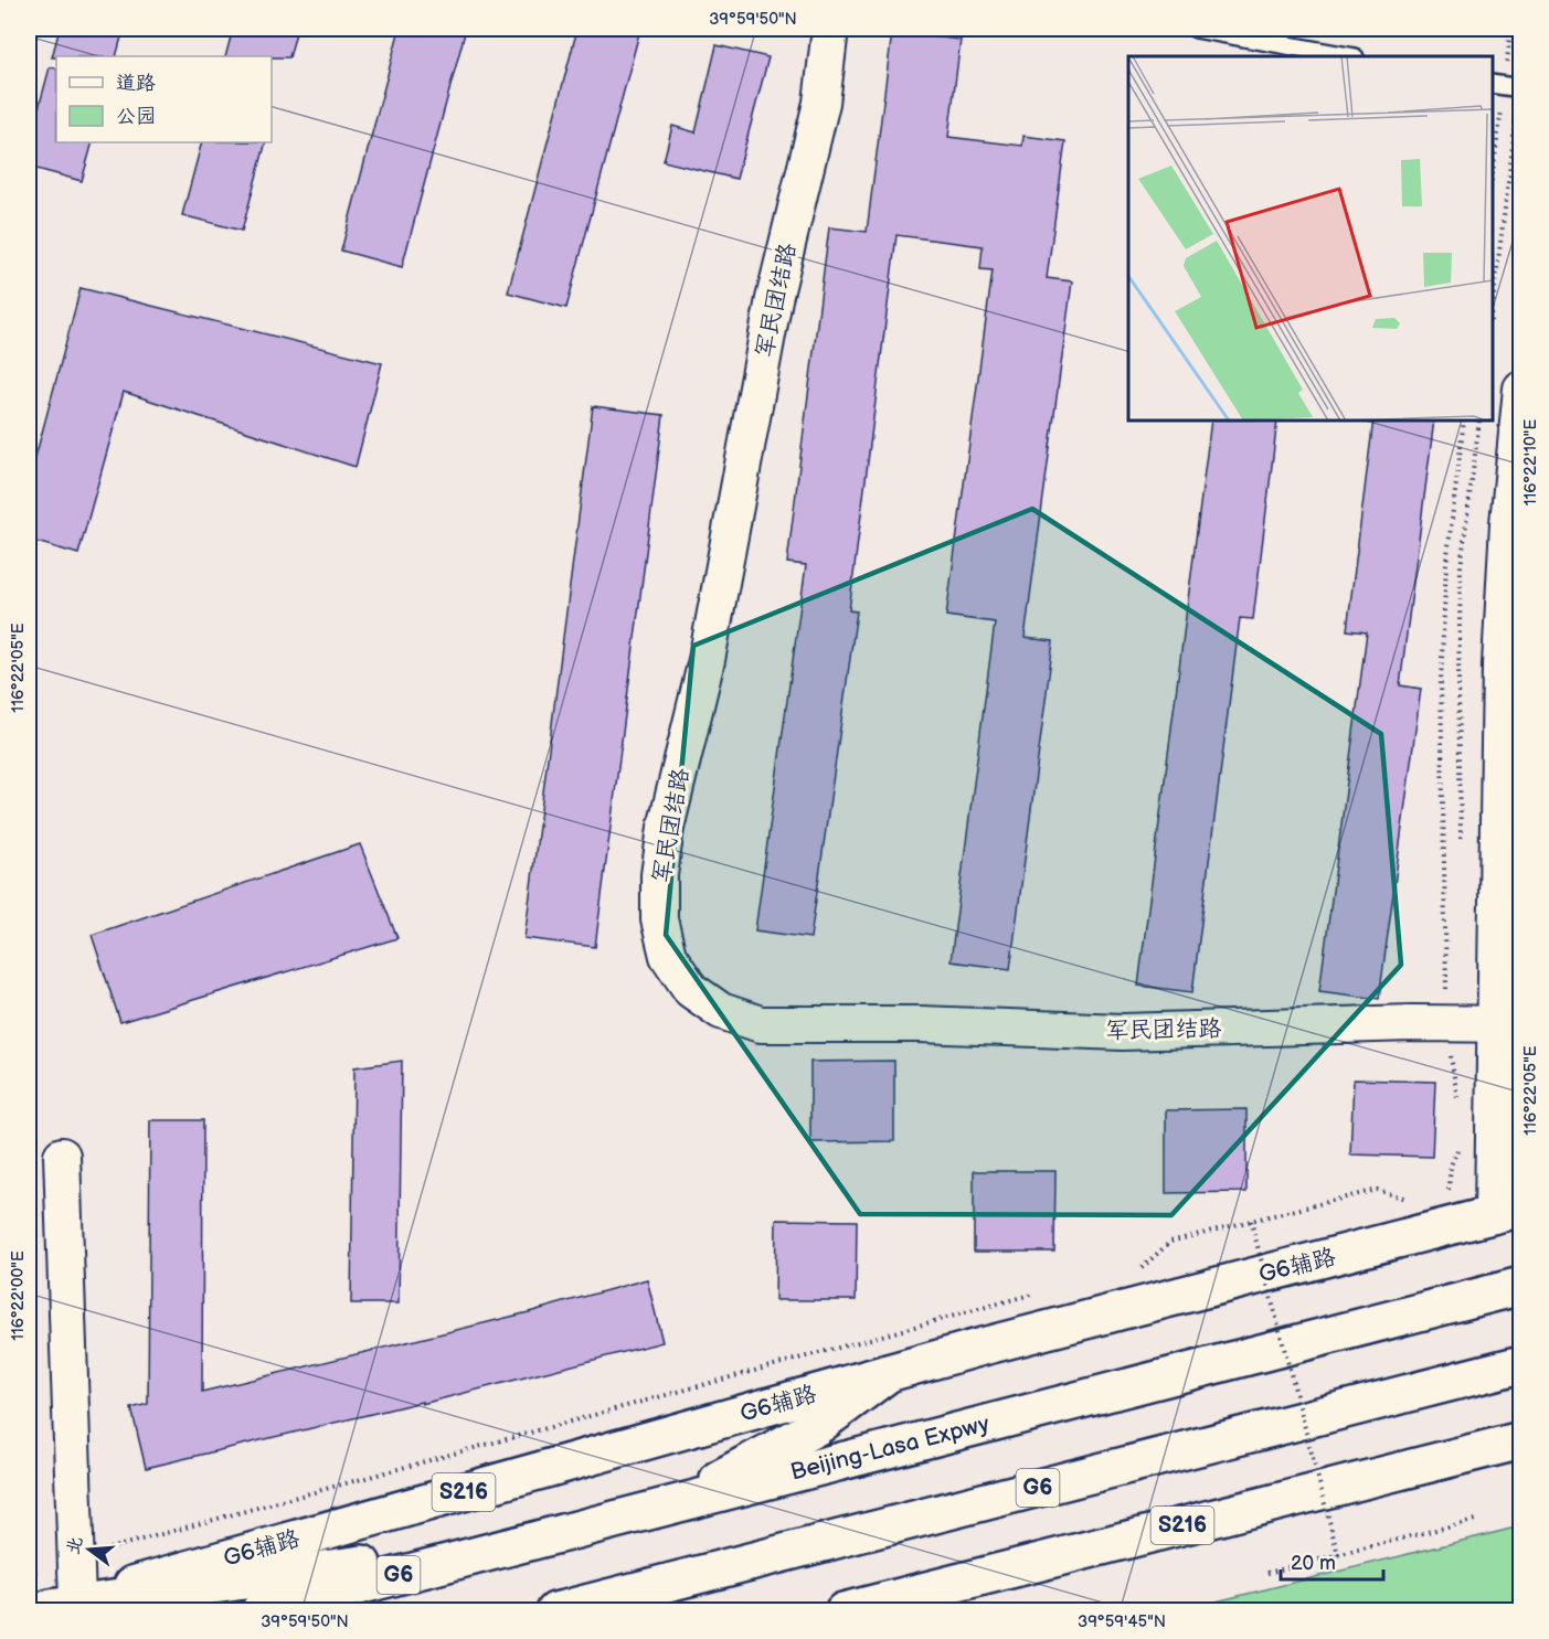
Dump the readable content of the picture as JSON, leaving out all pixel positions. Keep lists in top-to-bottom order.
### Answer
{
  "streets": {
    "main road": [
      "G6辅路",
      "Beijing-Lasa Expwy",
      "G6",
      "S216"
    ],
    "street": ["军民团结路"]
  },
  "legend": ["道路", "公园"],
  "scale_bar": "20 m",
  "north": "left",
  "coordinates": [
    "39°59'50\"N",
    "116°22'10\"E",
    "116°22'05\"E",
    "116°22'00\"E",
    "39°59'45\"N"
  ]
}
